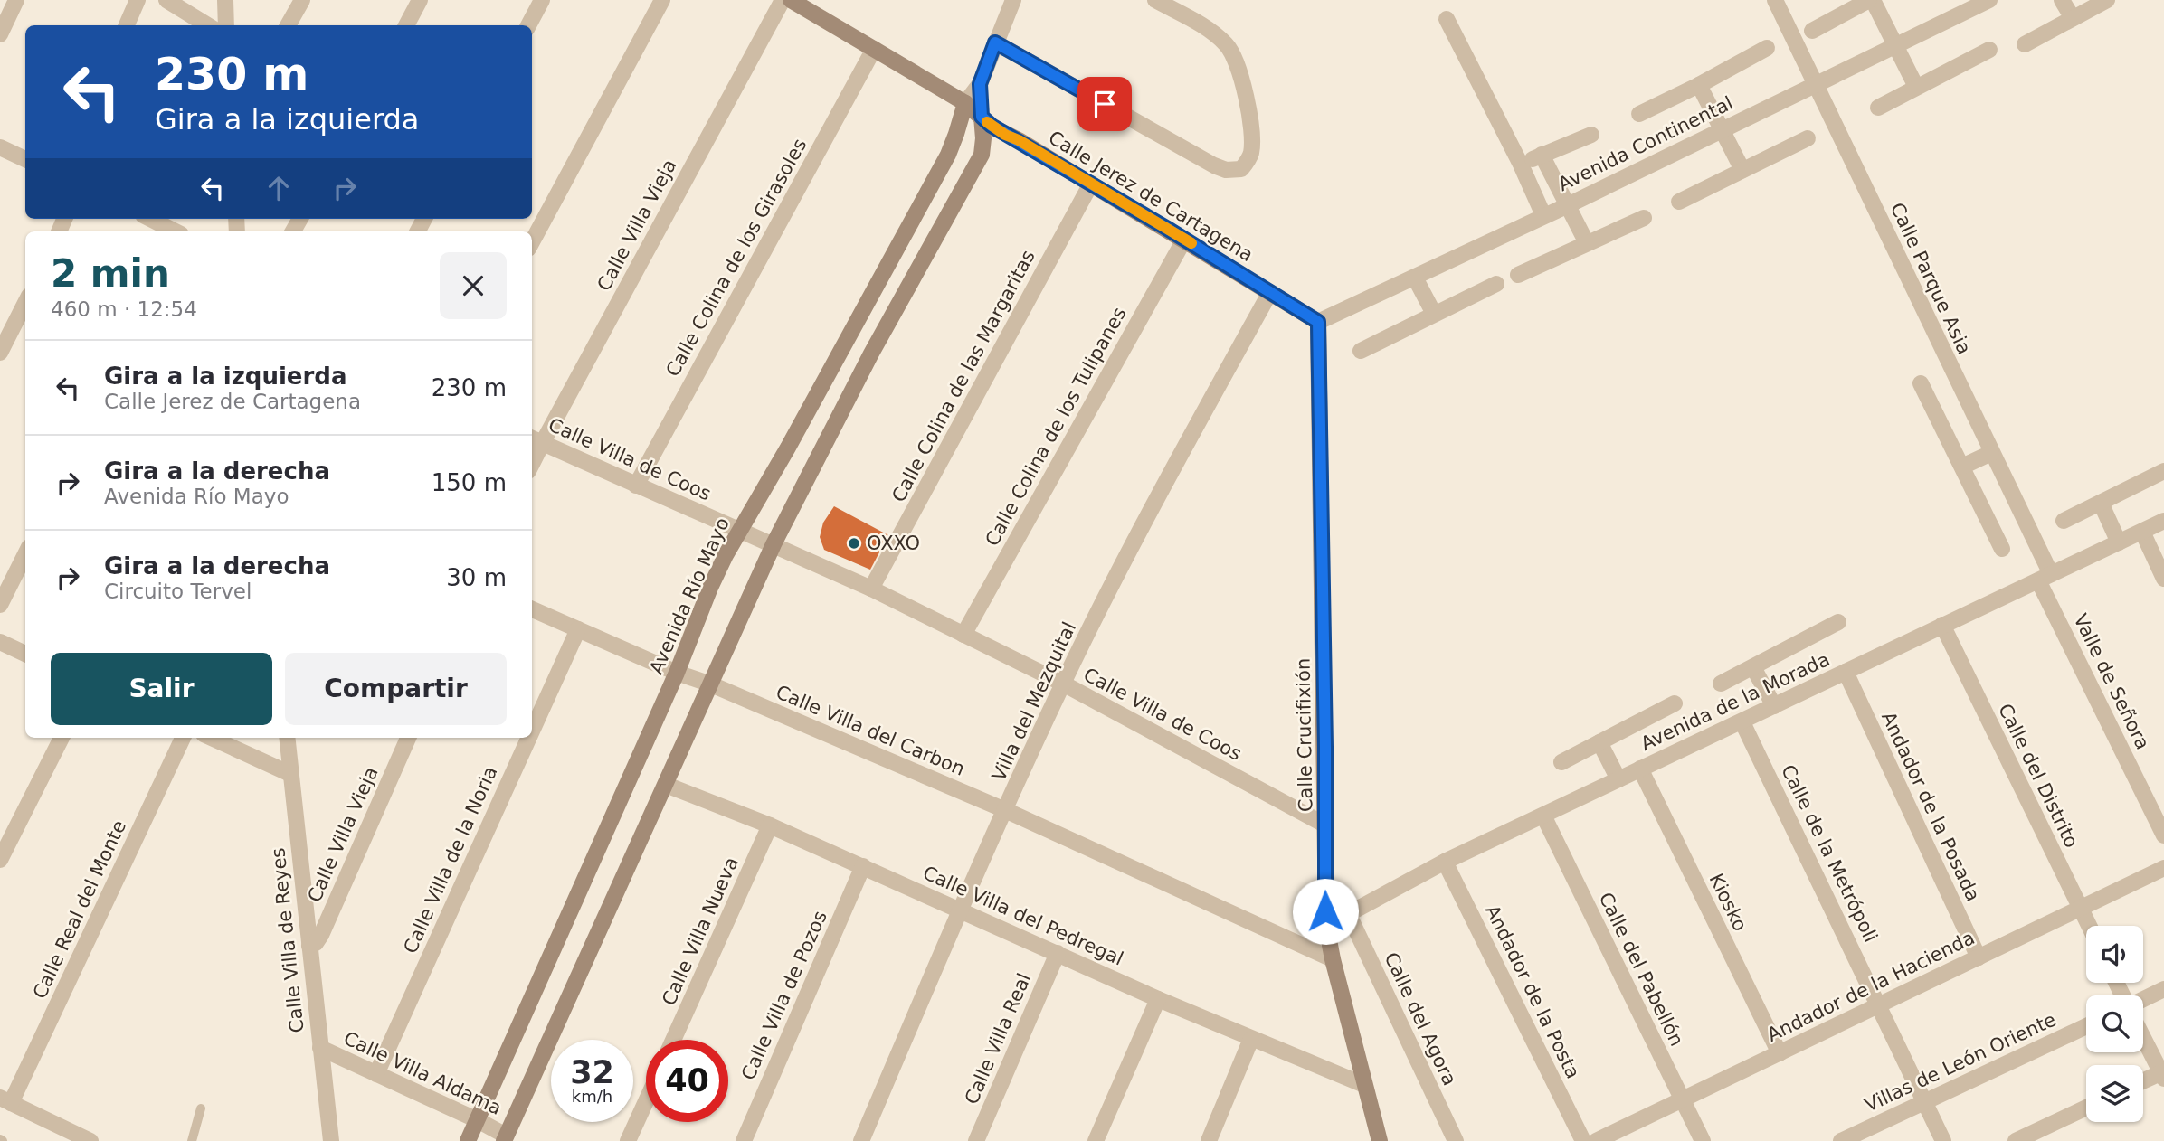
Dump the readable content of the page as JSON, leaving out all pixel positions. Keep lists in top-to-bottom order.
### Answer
{
  "streets": {
    "street": [
      "Avenida Continental",
      "Calle Jerez de Cartagena",
      "Calle Villa Vieja",
      "Calle Colina de los Girasoles",
      "Calle Parque Asia",
      "Calle Colina de las Margaritas",
      "Calle Colina de los Tulipanes",
      "Calle Villa de Coos",
      "Avenida Río Mayo",
      "Valle de Señora",
      "Villa del Mezquital",
      "Avenida de la Morada",
      "Calle Villa del Carbon",
      "Calle Crucifixión",
      "Calle del Distrito",
      "Andador de la Posada",
      "Calle de la Metrópoli",
      "Calle Villa de la Noria",
      "Kiosko",
      "Calle Real del Monte",
      "Calle Villa del Pedregal",
      "Calle Villa Nueva",
      "Calle Villa de Reyes",
      "Calle del Pabellón",
      "Andador de la Hacienda",
      "Andador de la Posta",
      "Calle Villa de Pozos",
      "Calle del Agora",
      "Calle Villa Real",
      "Villas de León Oriente",
      "Calle Villa Aldama"
    ]
  },
  "crossings": [
    ["Avenida Continental", "Calle Jerez de Cartagena"],
    ["Avenida Continental", "Calle Parque Asia"],
    ["Avenida Continental", "Calle Crucifixión"],
    ["Calle Jerez de Cartagena", "Calle Colina de los Girasoles"],
    ["Calle Jerez de Cartagena", "Calle Colina de las Margaritas"],
    ["Calle Jerez de Cartagena", "Calle Colina de los Tulipanes"],
    ["Calle Jerez de Cartagena", "Avenida Río Mayo"],
    ["Calle Jerez de Cartagena", "Villa del Mezquital"],
    ["Calle Jerez de Cartagena", "Calle Crucifixión"],
    ["Calle Villa Vieja", "Calle Villa de Coos"],
    ["Calle Villa Vieja", "Calle Villa de Reyes"],
    ["Calle Colina de los Girasoles", "Calle Villa de Coos"],
    ["Calle Parque Asia", "Valle de Señora"],
    ["Calle Parque Asia", "Avenida de la Morada"],
    ["Calle Colina de las Margaritas", "Calle Villa de Coos"],
    ["Calle Colina de los Tulipanes", "Calle Villa de Coos"],
    ["Calle Villa de Coos", "Avenida Río Mayo"],
    ["Calle Villa de Coos", "Villa del Mezquital"],
    ["Calle Villa de Coos", "Calle Crucifixión"],
    ["Avenida Río Mayo", "Calle Villa del Carbon"],
    ["Avenida Río Mayo", "Calle Villa del Pedregal"],
    ["Avenida Río Mayo", "Calle Villa Aldama"],
    ["Valle de Señora", "Avenida de la Morada"],
    ["Villa del Mezquital", "Calle Villa del Carbon"],
    ["Villa del Mezquital", "Calle Villa del Pedregal"],
    ["Avenida de la Morada", "Calle Crucifixión"],
    ["Avenida de la Morada", "Calle del Distrito"],
    ["Avenida de la Morada", "Andador de la Posada"],
    ["Avenida de la Morada", "Calle de la Metrópoli"],
    ["Avenida de la Morada", "Kiosko"],
    ["Avenida de la Morada", "Calle del Pabellón"],
    ["Avenida de la Morada", "Andador de la Posta"],
    ["Avenida de la Morada", "Calle del Agora"],
    ["Calle Villa del Carbon", "Calle Crucifixión"],
    ["Calle Villa del Carbon", "Calle Villa de la Noria"],
    ["Calle Crucifixión", "Calle Villa del Pedregal"],
    ["Calle del Distrito", "Andador de la Hacienda"],
    ["Andador de la Posada", "Andador de la Hacienda"],
    ["Calle de la Metrópoli", "Andador de la Hacienda"],
    ["Calle de la Metrópoli", "Villas de León Oriente"],
    ["Calle Villa de la Noria", "Calle Villa Aldama"],
    ["Kiosko", "Andador de la Hacienda"],
    ["Calle Villa del Pedregal", "Calle Villa Nueva"],
    ["Calle Villa del Pedregal", "Calle Villa de Pozos"],
    ["Calle Villa del Pedregal", "Calle Villa Real"],
    ["Calle Villa de Reyes", "Calle Villa Aldama"],
    ["Calle del Pabellón", "Andador de la Hacienda"]
  ],
  "places": ["OXXO"],
  "page": {
    "turn": ["230 m", "Gira a la izquierda"],
    "heading": ["2 min", "460 m · 12:54"],
    "list": [
      {
        "name": "Gira a la izquierda",
        "note": "Calle Jerez de Cartagena",
        "value": "230 m"
      },
      {
        "name": "Gira a la derecha",
        "note": "Avenida Río Mayo",
        "value": "150 m"
      },
      {
        "name": "Gira a la derecha",
        "note": "Circuito Tervel",
        "value": "30 m"
      }
    ],
    "buttons": ["Salir", "Compartir"],
    "speed": "32 km/h",
    "limit": "40"
  }
}
